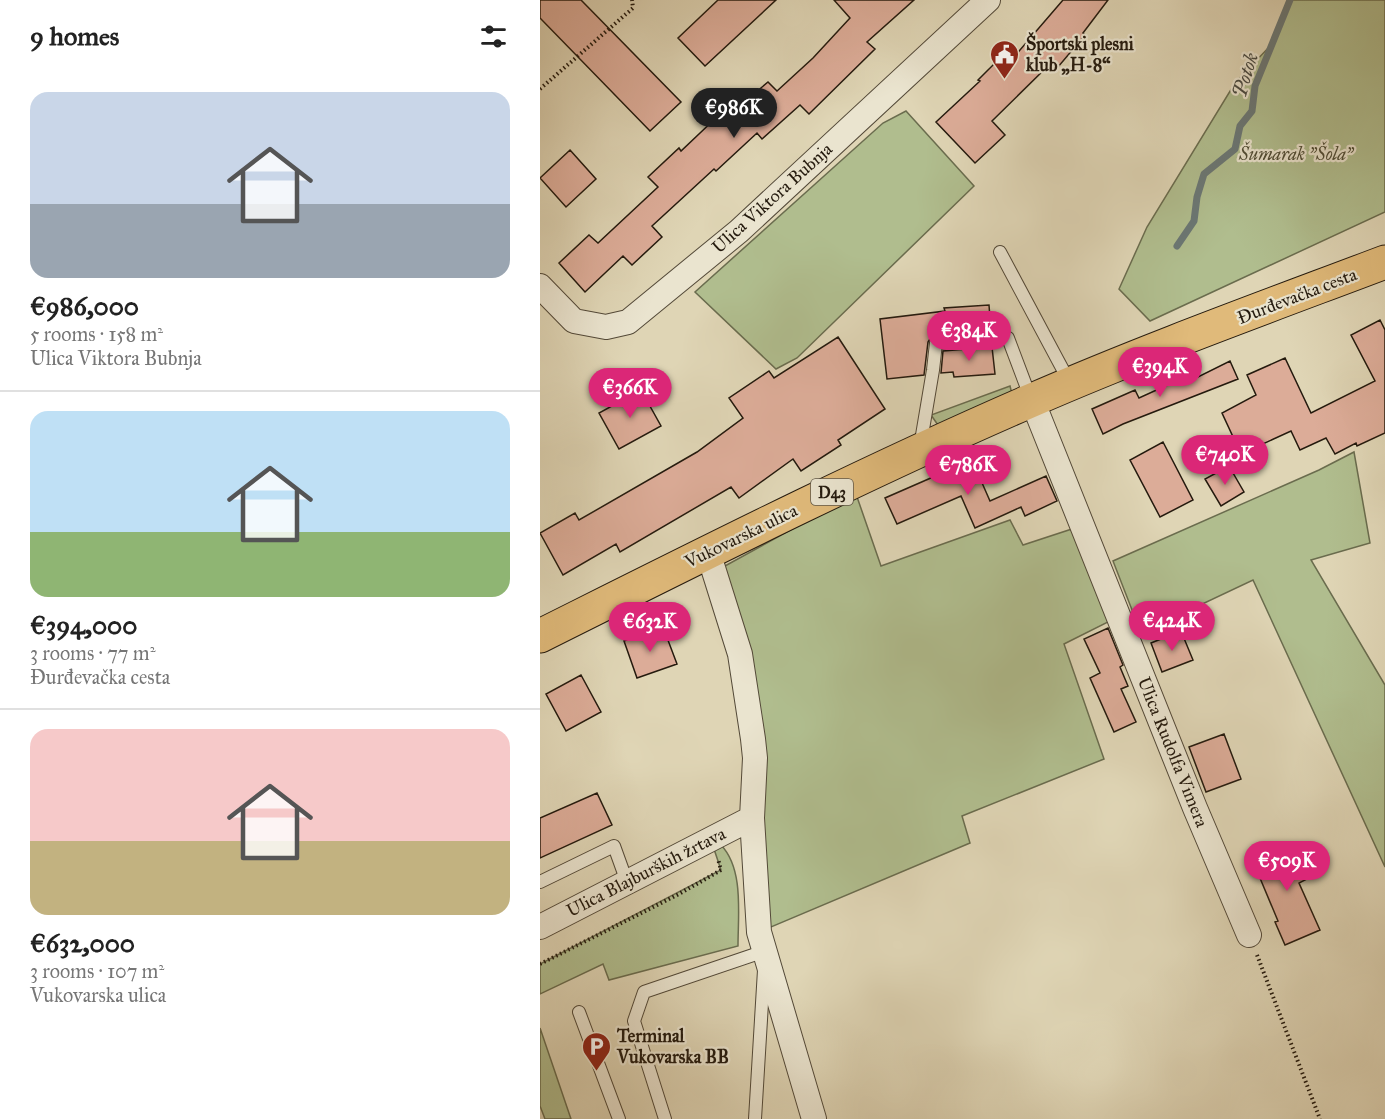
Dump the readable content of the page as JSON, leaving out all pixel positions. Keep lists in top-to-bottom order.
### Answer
{
  "streets": {
    "main road": ["Đurđevačka cesta", "D43", "Vukovarska ulica"],
    "street": ["Ulica Viktora Bubnja", "Ulica Rudolfa Vimera", "Ulica Blajburških žrtava"]
  },
  "crossings": [
    ["Đurđevačka cesta", "Vukovarska ulica"],
    ["Vukovarska ulica", "Ulica Rudolfa Vimera"]
  ],
  "water": ["Potok"],
  "parks": ["Šumarak \"Šola\""],
  "places": {
    "public building": ["Športski plesni klub „H-8“"],
    "parking": ["Terminal Vukovarska BB"]
  },
  "page": {
    "heading": "9 homes",
    "list": [
      {
        "name": "€986,000",
        "note": "5 rooms · 158 m² · Ulica Viktora Bubnja"
      },
      {
        "name": "€394,000",
        "note": "3 rooms · 77 m² · Đurđevačka cesta"
      },
      {
        "name": "€632,000",
        "note": "3 rooms · 107 m² · Vukovarska ulica"
      }
    ],
    "price": [
      "€986K",
      "€384K",
      "€394K",
      "€366K",
      "€740K",
      "€786K",
      "€424K",
      "€632K",
      "€509K"
    ]
  }
}
